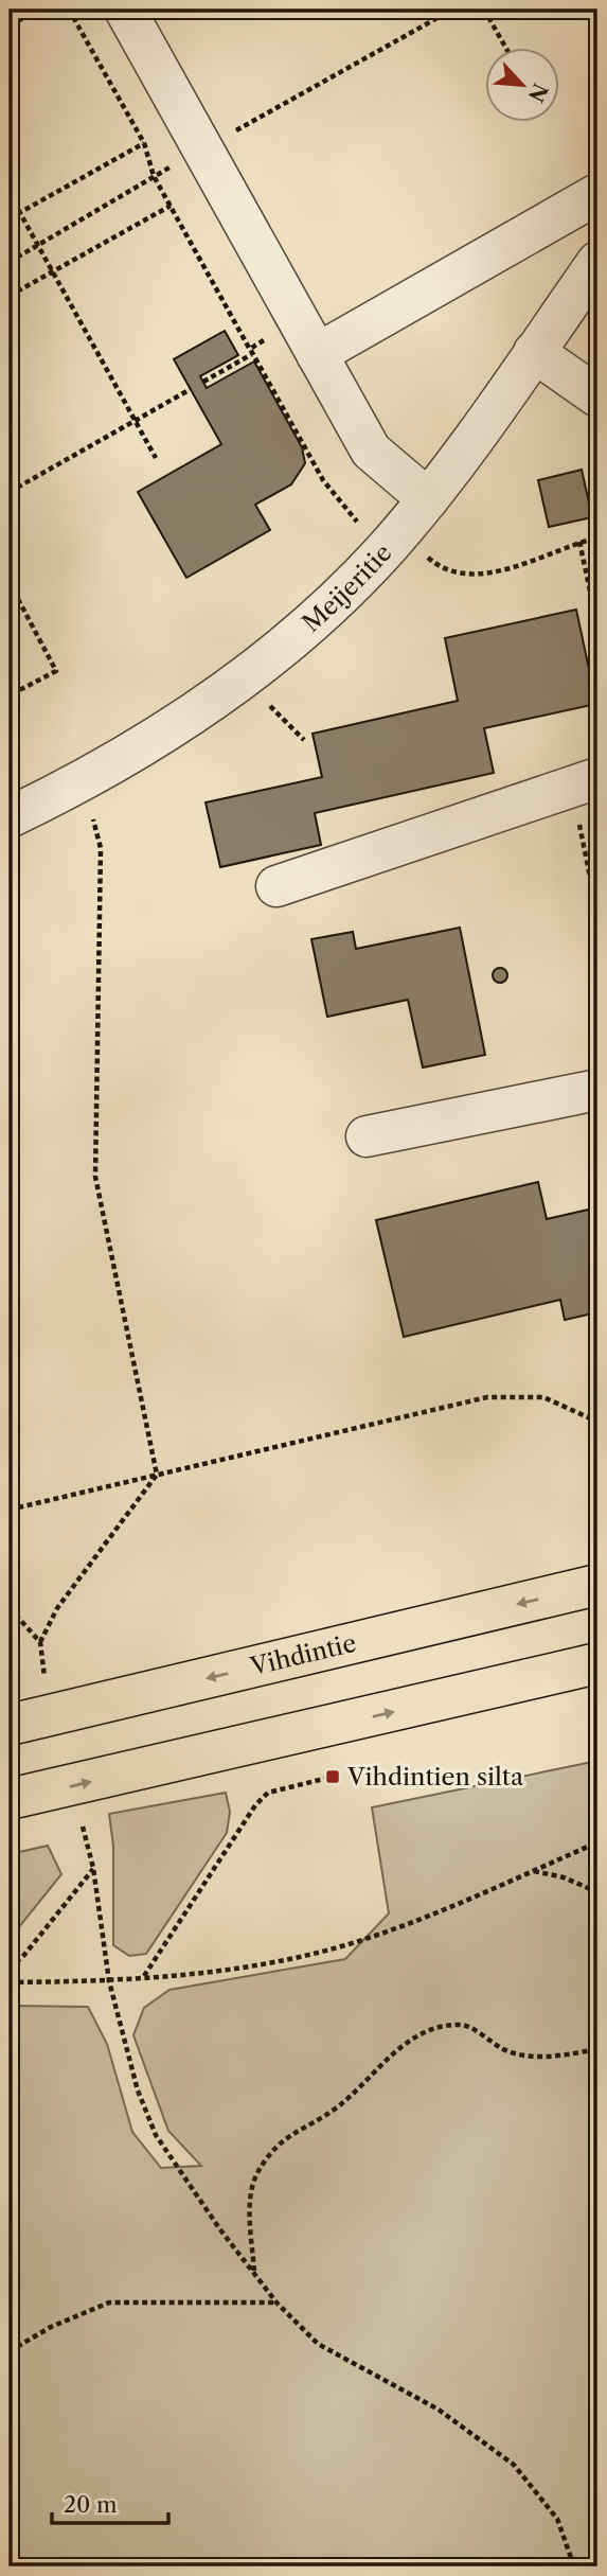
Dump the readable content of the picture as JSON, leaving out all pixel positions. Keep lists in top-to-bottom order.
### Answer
{
  "streets": {
    "main road": ["Vihdintie"],
    "street": ["Meijeritie"]
  },
  "places": {
    "transit": ["Vihdintien silta"]
  },
  "scale_bar": "20 m",
  "north": "bottom right"
}
